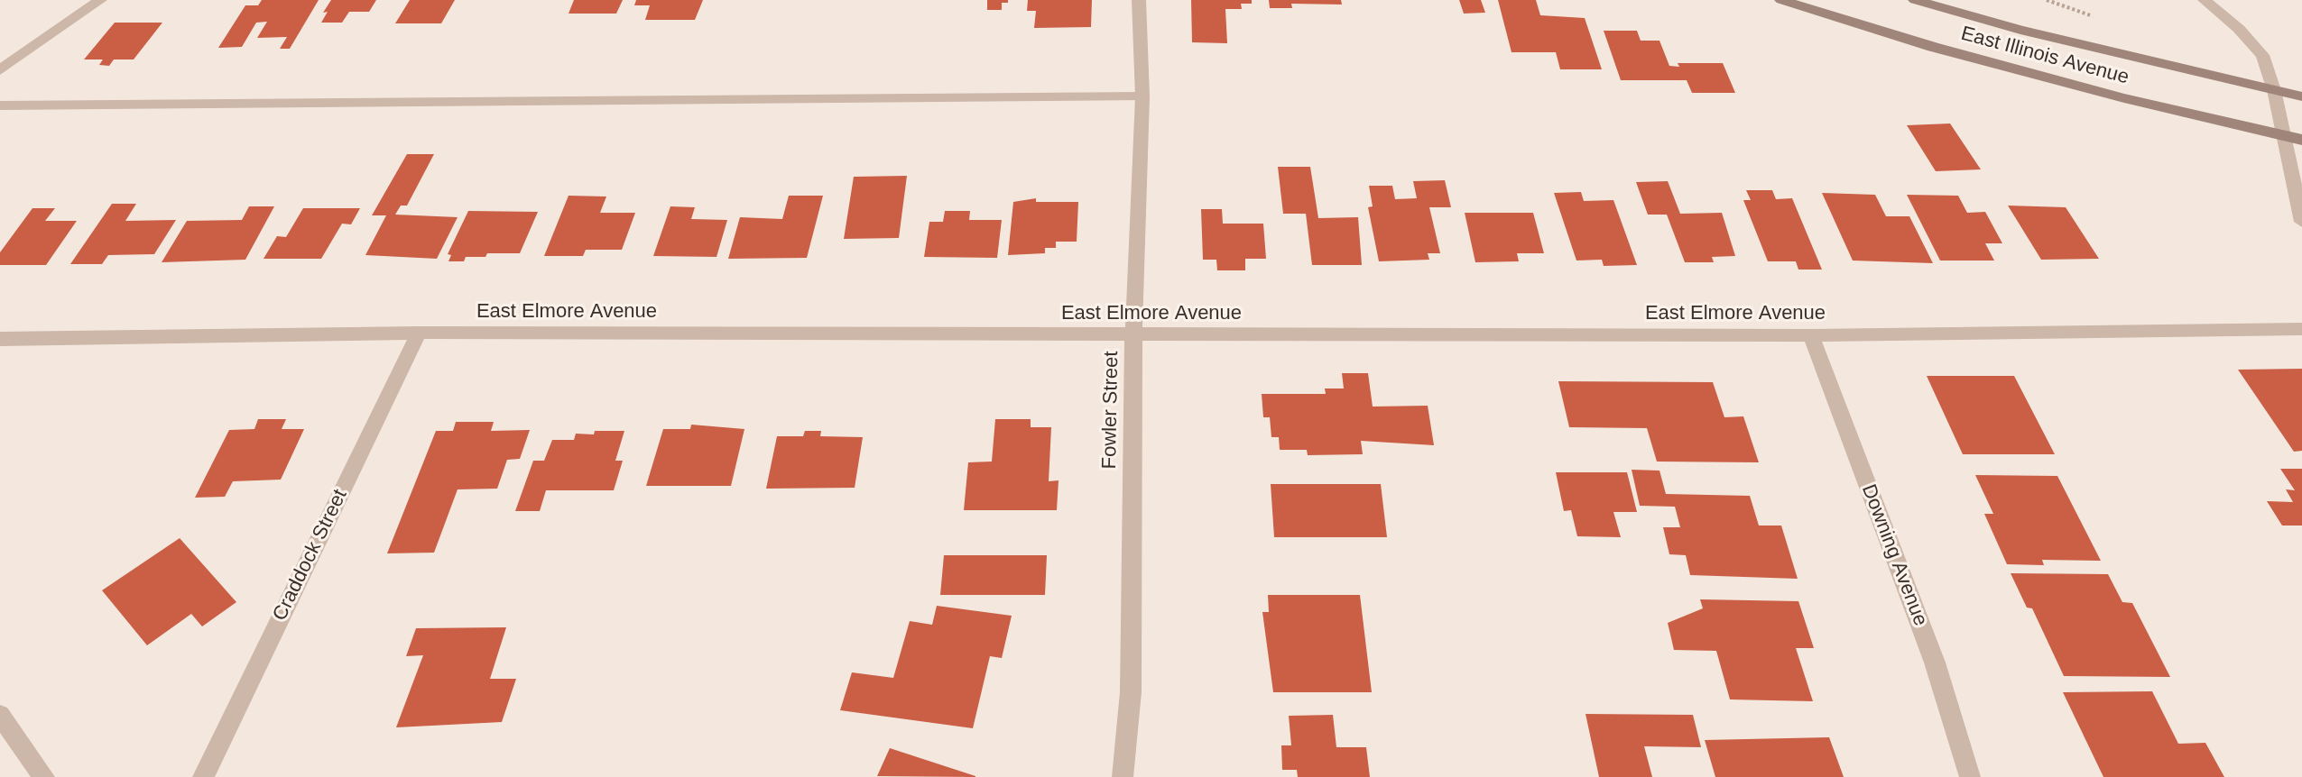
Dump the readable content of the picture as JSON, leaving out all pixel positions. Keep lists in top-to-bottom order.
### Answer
{
  "streets": {
    "main road": ["East Illinois Avenue"],
    "street": [
      "East Elmore Avenue",
      "Fowler Street",
      "Craddock Street",
      "Downing Avenue"
    ]
  },
  "crossings": [
    ["East Elmore Avenue", "Fowler Street"],
    ["East Elmore Avenue", "Craddock Street"],
    ["East Elmore Avenue", "Downing Avenue"]
  ]
}
